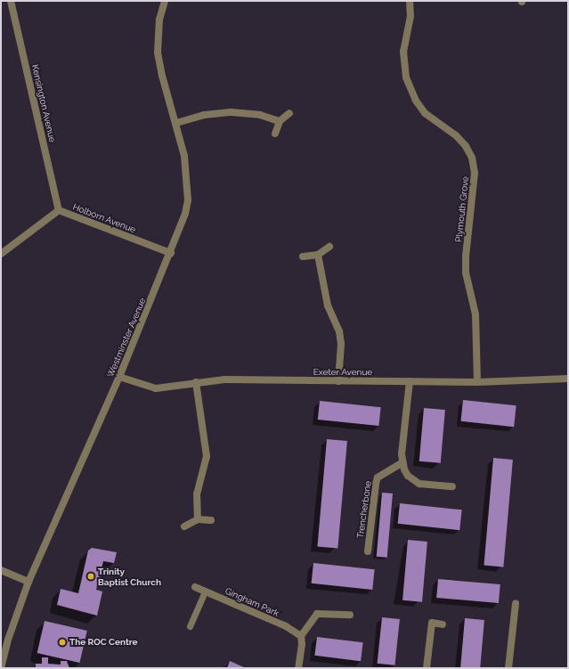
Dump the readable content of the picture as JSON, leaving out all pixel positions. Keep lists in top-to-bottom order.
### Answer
{
  "streets": {
    "street": [
      "Kensington Avenue",
      "Plymouth Grove",
      "Holborn Avenue",
      "Westminster Avenue",
      "Exeter Avenue",
      "Trencherbone",
      "Gingham Park"
    ]
  },
  "crossings": [
    ["Kensington Avenue", "Holborn Avenue"],
    ["Plymouth Grove", "Exeter Avenue"],
    ["Holborn Avenue", "Westminster Avenue"],
    ["Westminster Avenue", "Exeter Avenue"]
  ],
  "places": ["Trinity Baptist Church", "The ROC Centre"]
}
